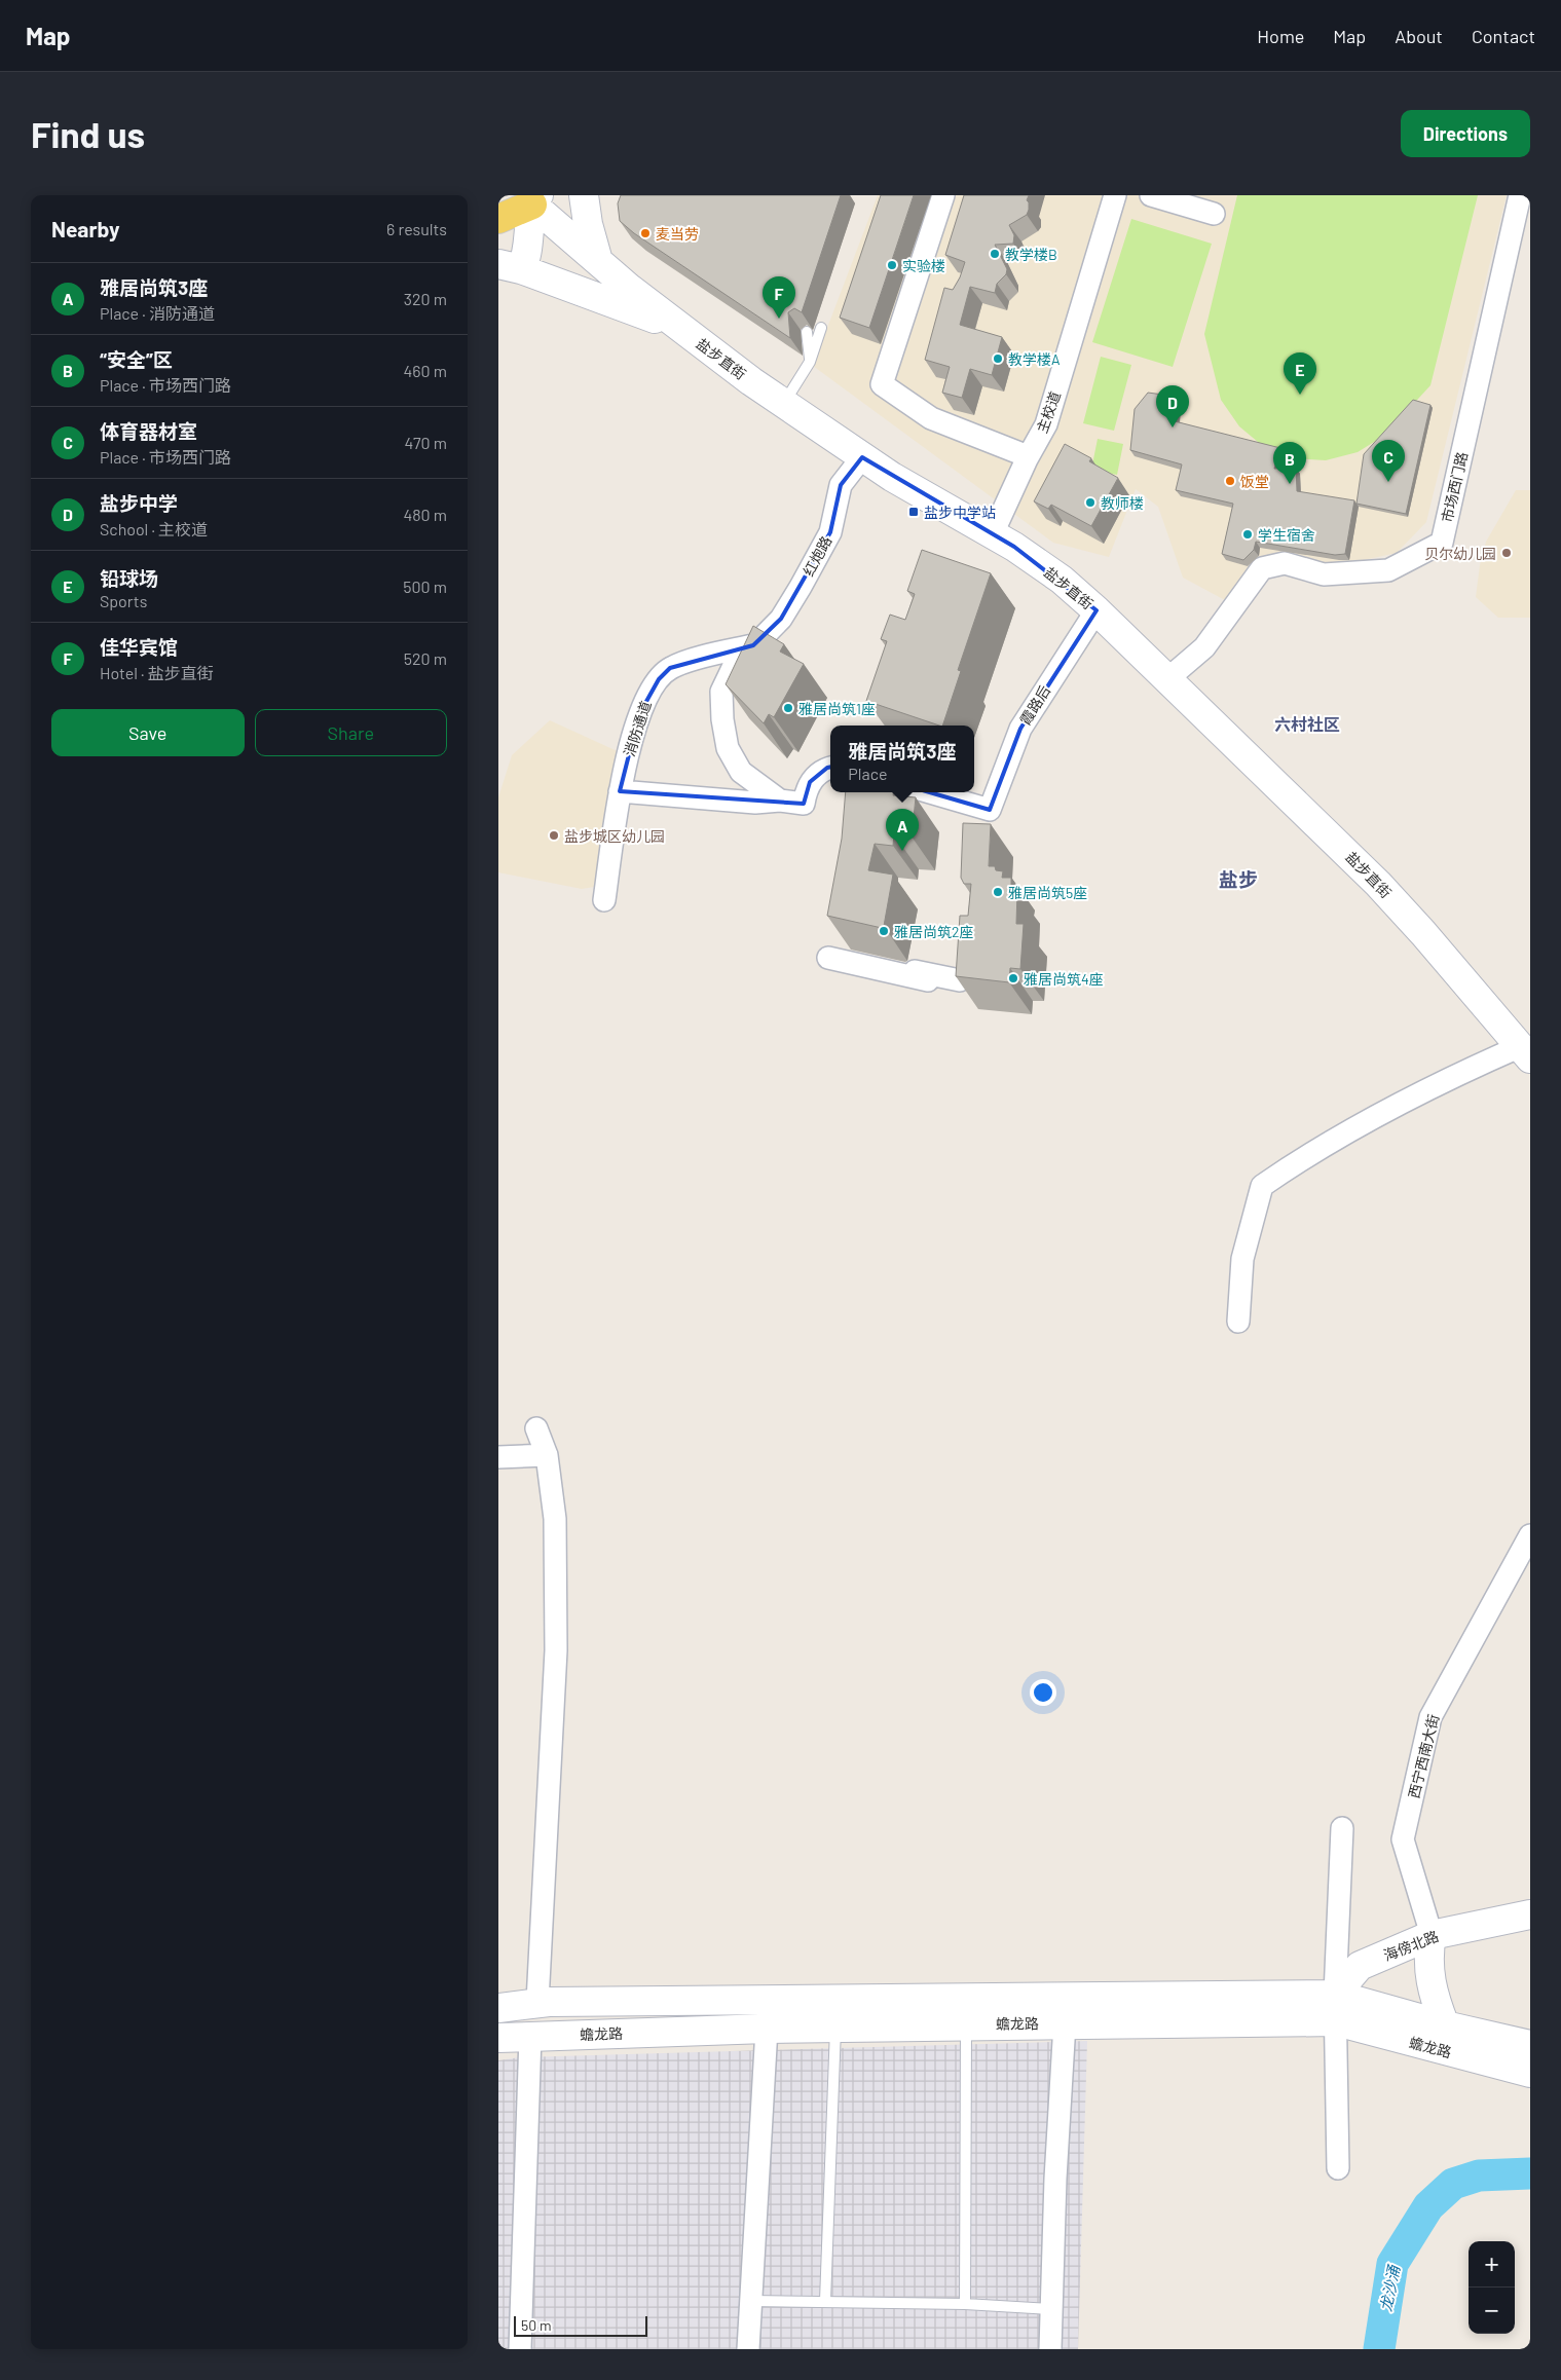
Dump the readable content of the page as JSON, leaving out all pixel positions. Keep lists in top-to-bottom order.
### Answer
{
  "streets": {
    "street": [
      "盐步直街",
      "主校道",
      "市场西门路",
      "红炮路",
      "霞路后",
      "消防通道",
      "西宁西南大街",
      "海傍北路",
      "蟾龙路"
    ]
  },
  "crossings": [
    ["盐步直街", "主校道"],
    ["盐步直街", "市场西门路"],
    ["盐步直街", "红炮路"],
    ["盐步直街", "霞路后"],
    ["红炮路", "消防通道"],
    ["西宁西南大街", "海傍北路"],
    ["海傍北路", "蟾龙路"]
  ],
  "districts": ["六村社区", "盐步"],
  "water": ["龙沙涌"],
  "places": {
    "other": [
      "麦当劳",
      "教学楼B",
      "实验楼",
      "教学楼A",
      "饭堂",
      "教师楼",
      "学生宿舍",
      "贝尔幼儿园",
      "雅居尚筑1座",
      "盐步城区幼儿园",
      "雅居尚筑5座",
      "雅居尚筑2座",
      "雅居尚筑4座"
    ],
    "transit": ["盐步中学站"]
  },
  "scale_bar": "50 m",
  "page": {
    "header": "Map",
    "nav": [
      "Home",
      "Map",
      "About",
      "Contact"
    ],
    "buttons": [
      "Directions",
      ["Save", "Share"]
    ],
    "title": "Find us",
    "heading": ["Nearby", "6 results"],
    "list": [
      {
        "mark": "A",
        "name": "雅居尚筑3座",
        "note": "Place · 消防通道",
        "value": "320 m"
      },
      {
        "mark": "B",
        "name": "“安全”区",
        "note": "Place · 市场西门路",
        "value": "460 m"
      },
      {
        "mark": "C",
        "name": "体育器材室",
        "note": "Place · 市场西门路",
        "value": "470 m"
      },
      {
        "mark": "D",
        "name": "盐步中学",
        "note": "School · 主校道",
        "value": "480 m"
      },
      {
        "mark": "E",
        "name": "铅球场",
        "note": "Sports",
        "value": "500 m"
      },
      {
        "mark": "F",
        "name": "佳华宾馆",
        "note": "Hotel · 盐步直街",
        "value": "520 m"
      }
    ],
    "pins": [
      "F",
      "E",
      "D",
      "C",
      "B",
      "A"
    ],
    "popup": ["雅居尚筑3座", "Place"],
    "map_buttons": ["+", "−"],
    "scale": "50 m"
  }
}
